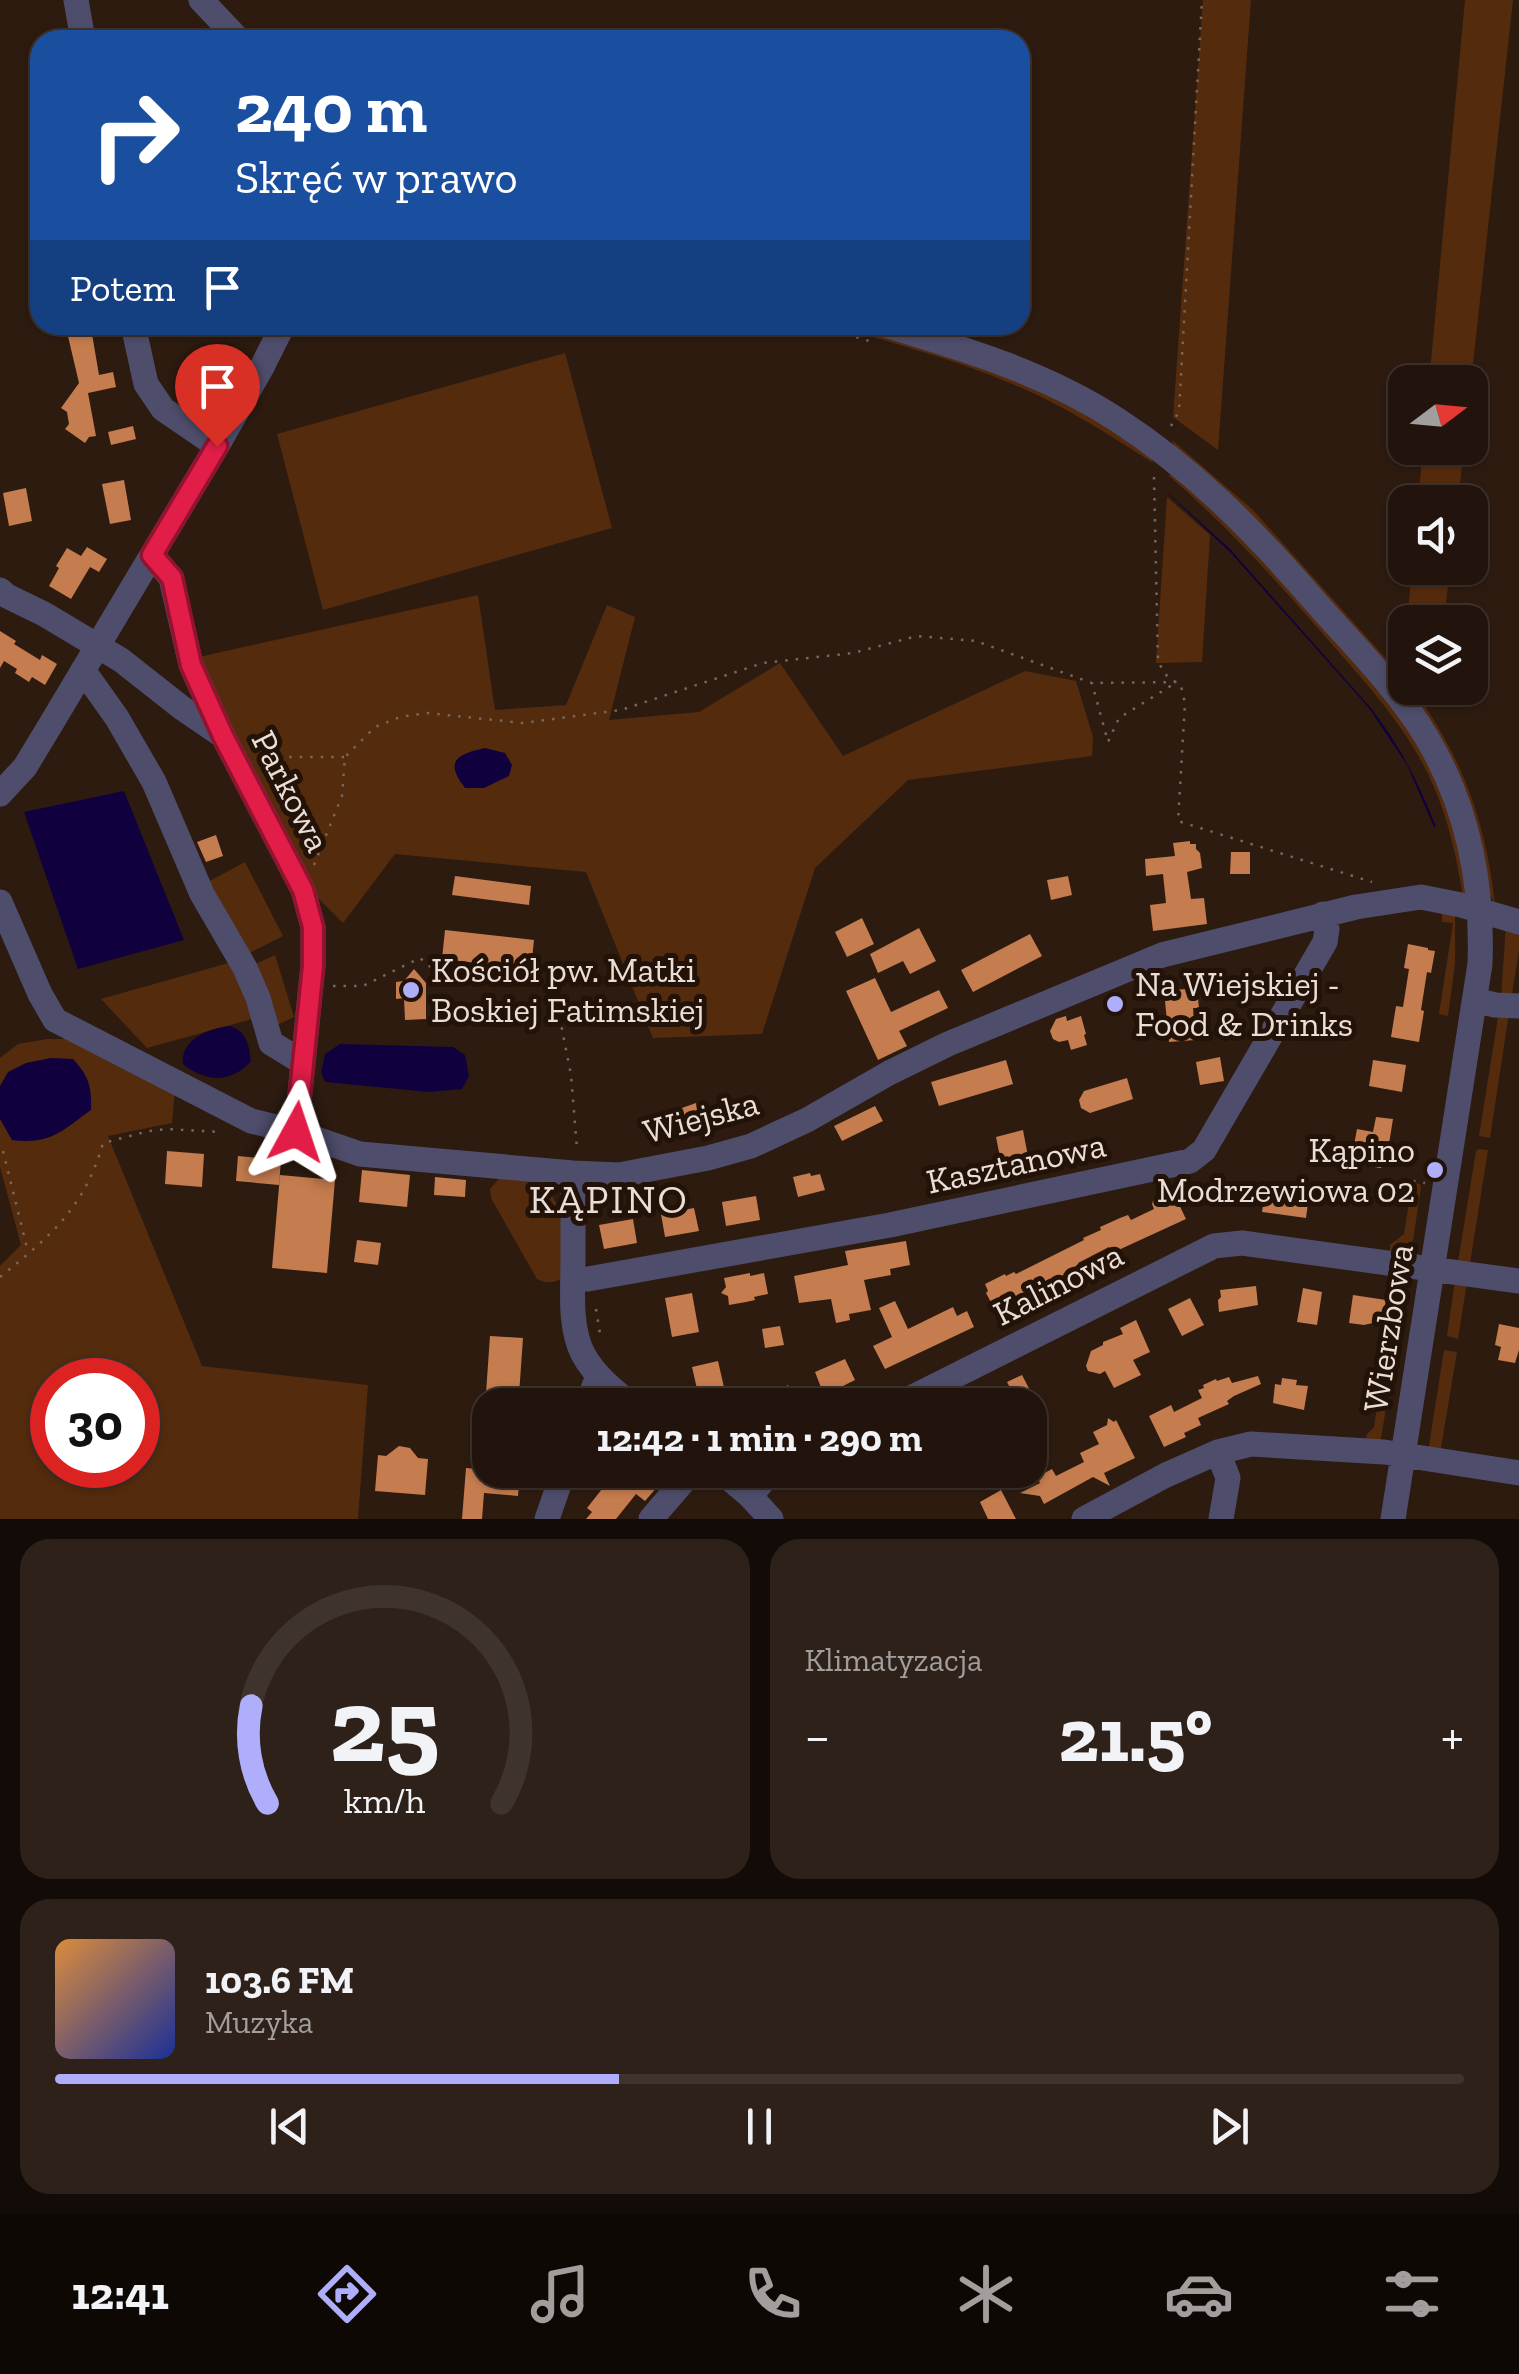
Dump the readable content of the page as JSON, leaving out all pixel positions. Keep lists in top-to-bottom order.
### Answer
{
  "streets": {
    "street": [
      "Parkowa",
      "Wiejska",
      "Kasztanowa",
      "Kalinowa",
      "Wierzbowa"
    ]
  },
  "crossings": [
    ["Parkowa", "Wiejska"],
    ["Wiejska", "Kasztanowa"],
    ["Wiejska", "Wierzbowa"],
    ["Kalinowa", "Wierzbowa"]
  ],
  "districts": ["KĄPINO"],
  "places": ["Kościół pw. Matki Boskiej Fatimskiej", "Na Wiejskiej - Food & Drinks", "Kąpino Modrzewiowa 02"],
  "north": "right",
  "page": {
    "turn": ["240 m", "Skręć w prawo"],
    "then": "Potem",
    "limit": "30",
    "trip": "12:42 · 1 min · 290 m",
    "tile": "Klimatyzacja",
    "heat": ["−", "21.5°", "+"],
    "song": ["103.6 FM", "Muzyka"],
    "tabs": "12:41",
    "gauge": ["25", "km/h"]
  }
}
